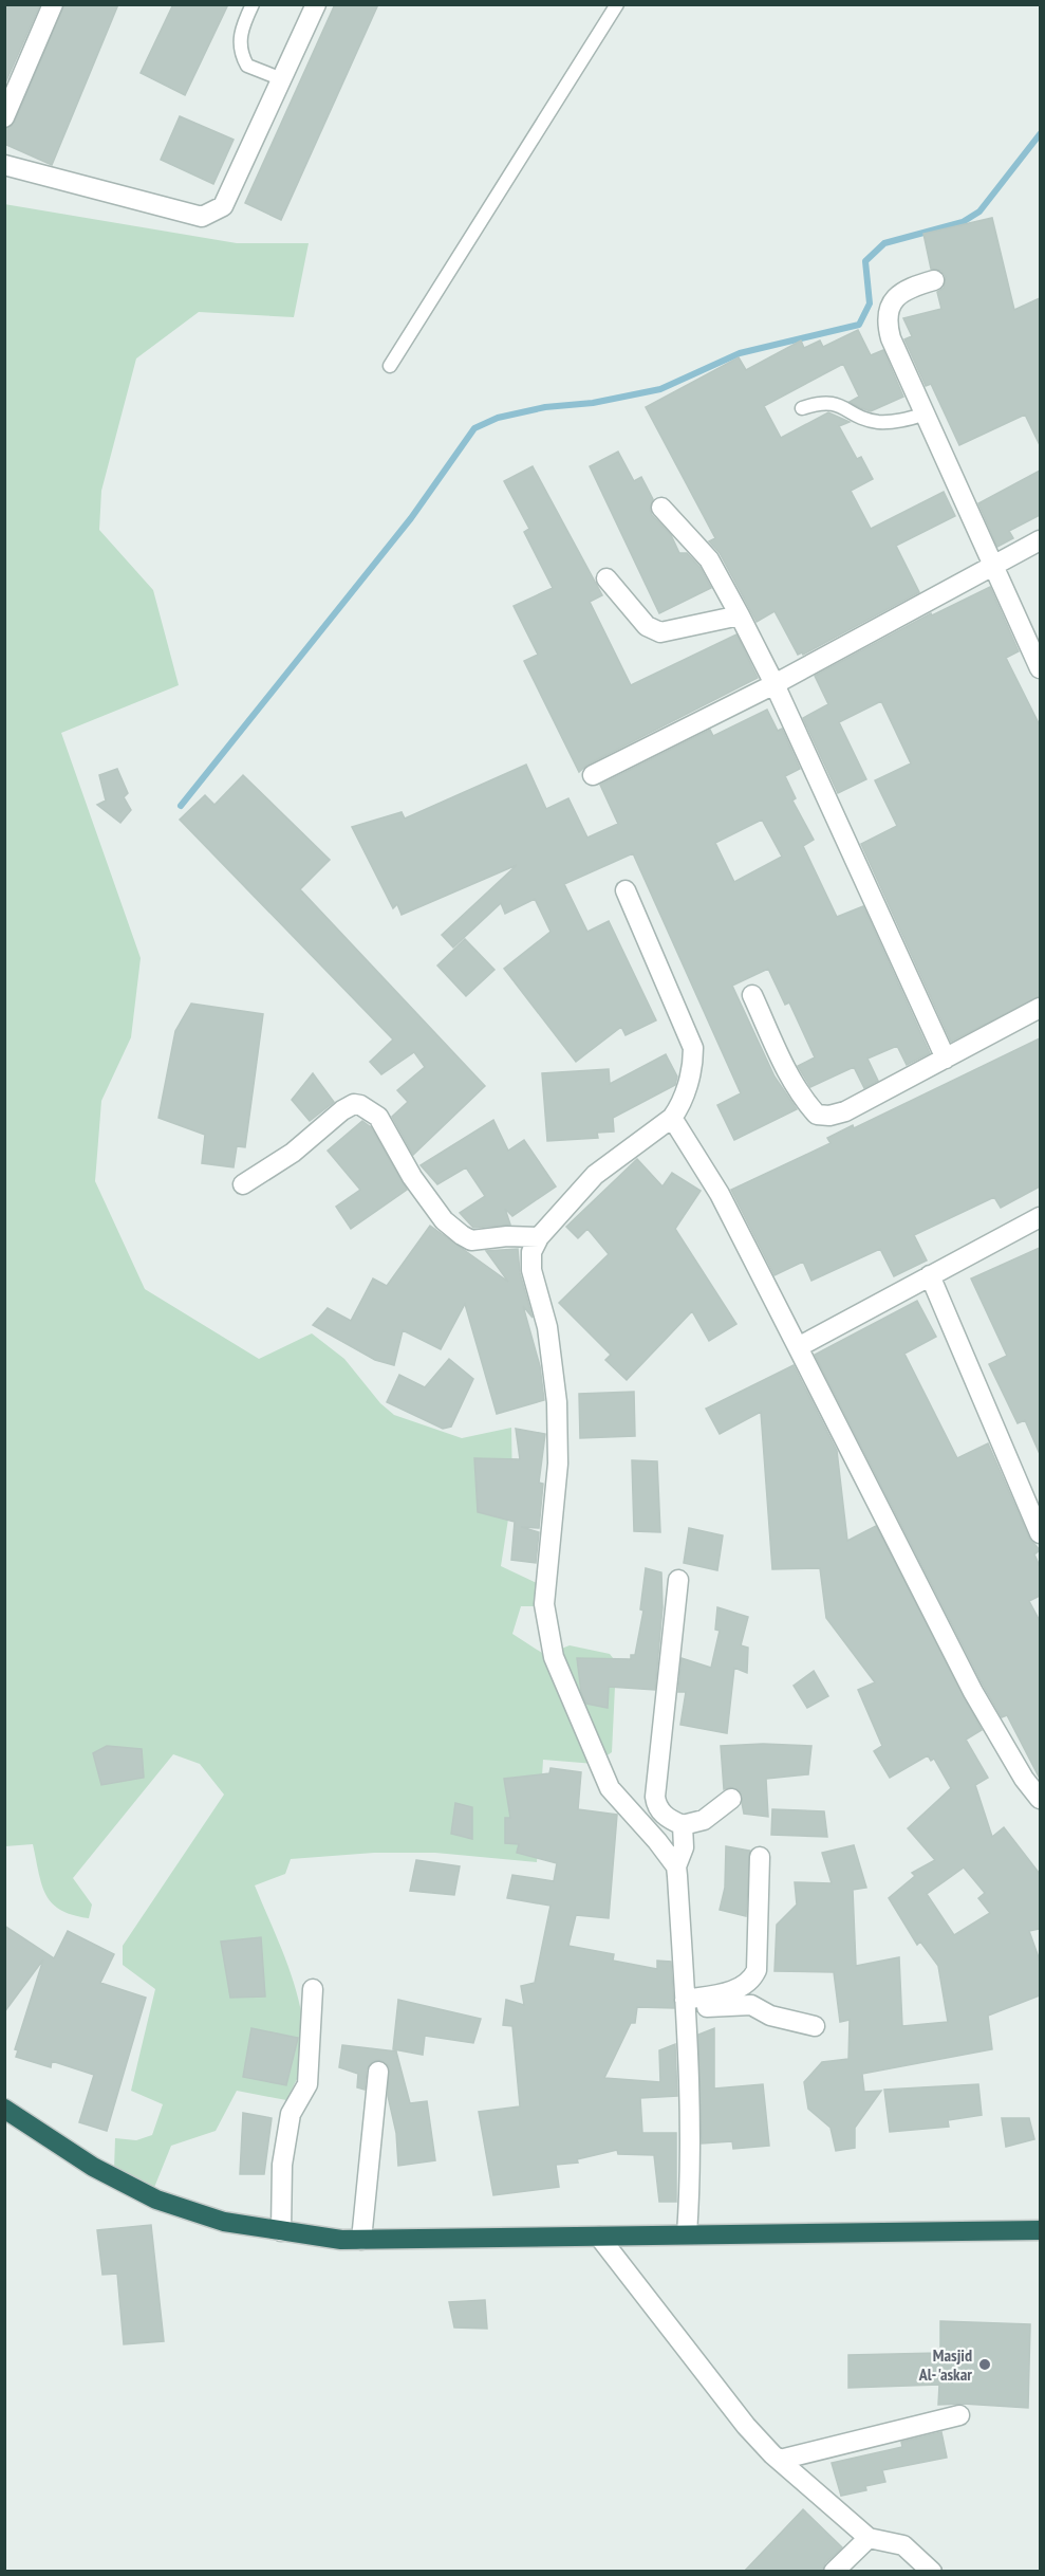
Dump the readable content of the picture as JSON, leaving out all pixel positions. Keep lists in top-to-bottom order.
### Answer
{
  "places": ["Masjid Al- 'askar"]
}
